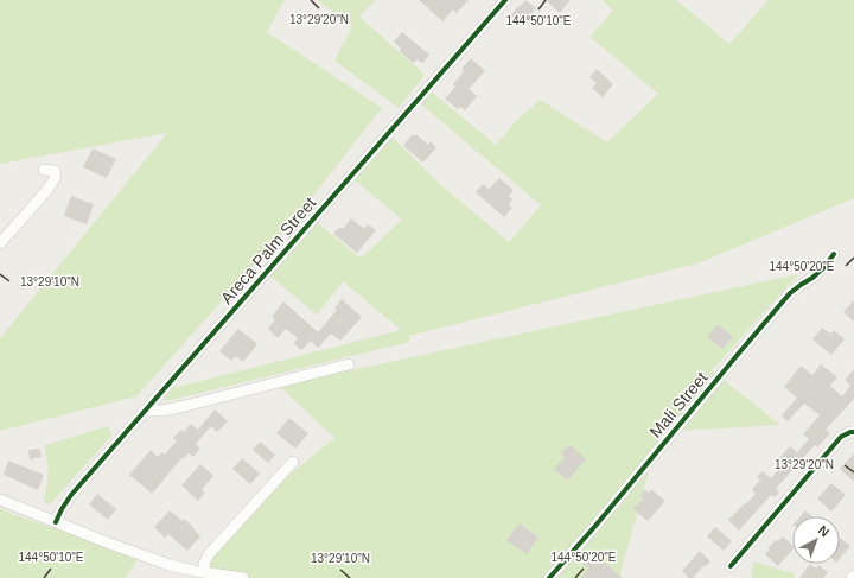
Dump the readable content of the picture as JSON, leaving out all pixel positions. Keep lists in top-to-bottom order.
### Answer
{
  "streets": {
    "street": ["Areca Palm Street", "Mali Street"]
  },
  "north": "top right",
  "coordinates": [
    "13°29'20\"N",
    "144°50'10\"E",
    "144°50'20\"E",
    "13°29'10\"N"
  ]
}
